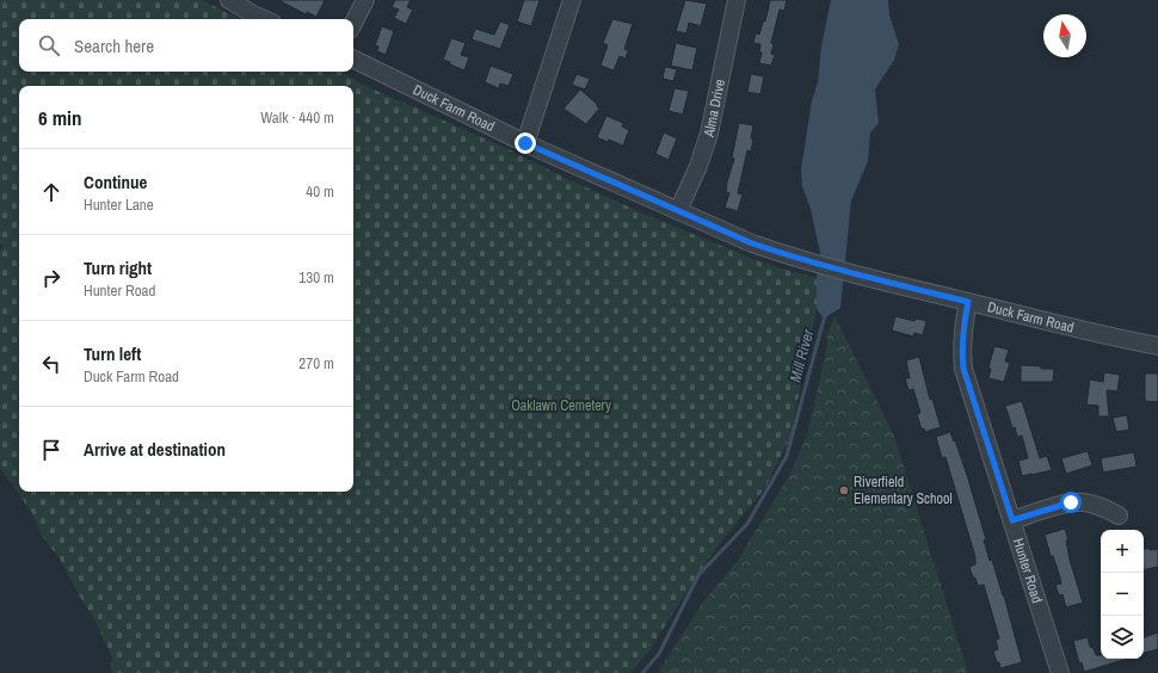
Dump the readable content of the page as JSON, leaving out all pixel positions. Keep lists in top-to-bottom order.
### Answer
{
  "streets": {
    "street": ["Alma Drive", "Duck Farm Road", "Hunter Road"]
  },
  "crossings": [
    ["Alma Drive", "Duck Farm Road"],
    ["Duck Farm Road", "Hunter Road"]
  ],
  "water": ["Mill River"],
  "parks": ["Oaklawn Cemetery"],
  "places": ["Riverfield Elementary School"],
  "north": "top",
  "page": {
    "search": "Search here",
    "heading": ["6 min", "Walk · 440 m"],
    "list": [
      ["Continue", "Hunter Lane", "40 m"],
      ["Turn right", "Hunter Road", "130 m"],
      ["Turn left", "Duck Farm Road", "270 m"],
      "Arrive at destination"
    ],
    "map_buttons": ["+", "−"]
  }
}
